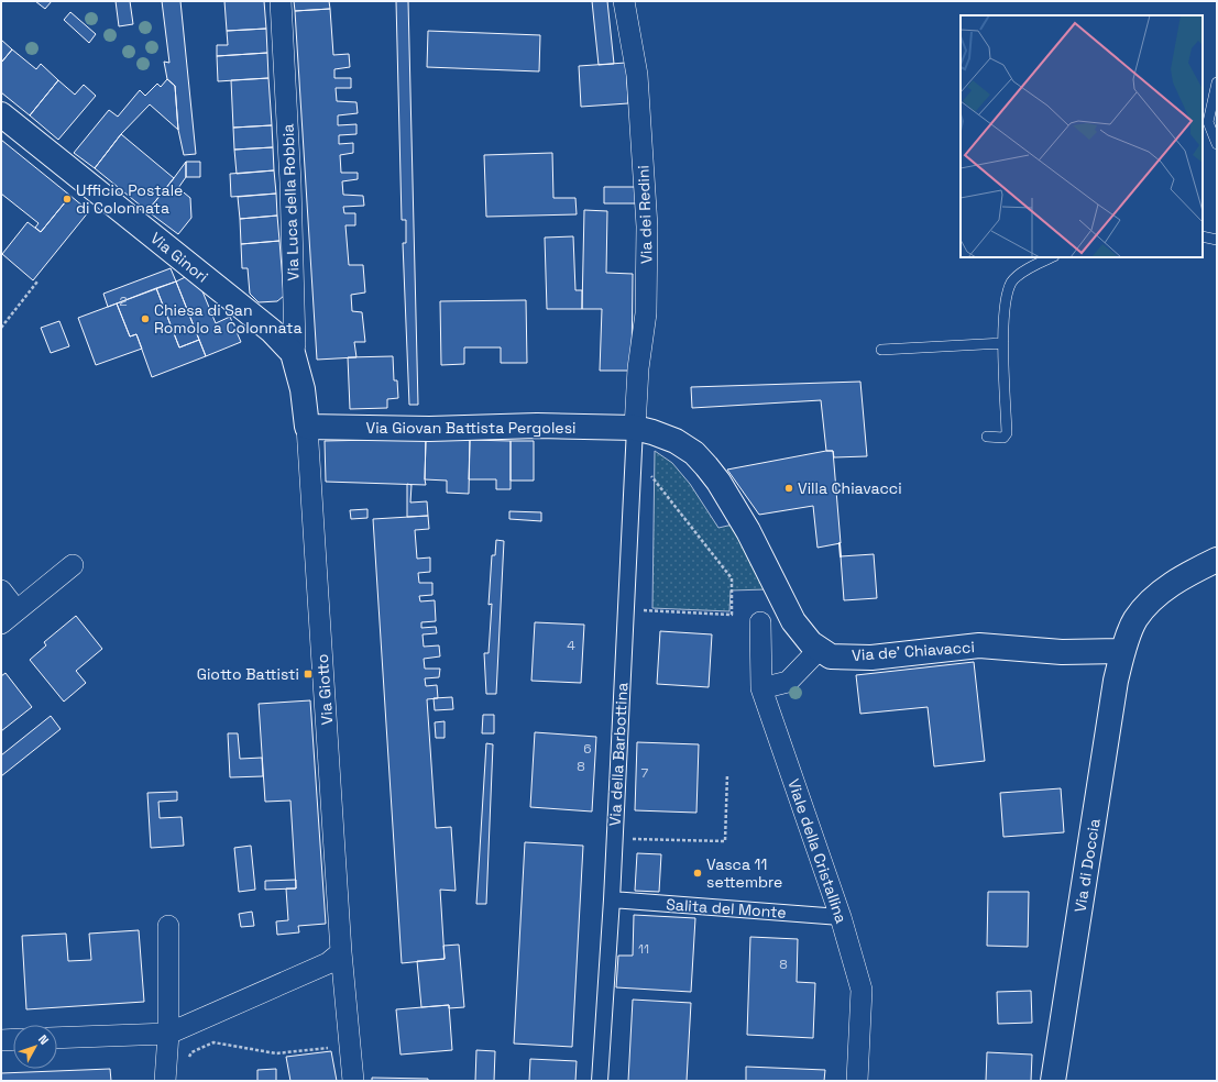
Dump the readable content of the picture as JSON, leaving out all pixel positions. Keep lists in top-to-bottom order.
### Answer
{
  "streets": {
    "street": [
      "Via Luca della Robbia",
      "Via dei Redini",
      "Via Ginori",
      "Via Giovan Battista Pergolesi",
      "Via de' Chiavacci",
      "Via Giotto",
      "Via della Barbottina",
      "Viale della Cristallina",
      "Via di Doccia",
      "Salita del Monte"
    ]
  },
  "crossings": [
    ["Via Luca della Robbia", "Via Ginori"],
    ["Via Luca della Robbia", "Via Giovan Battista Pergolesi"],
    ["Via Luca della Robbia", "Via Giotto"],
    ["Via dei Redini", "Via Giovan Battista Pergolesi"],
    ["Via dei Redini", "Via de' Chiavacci"],
    ["Via dei Redini", "Via della Barbottina"],
    ["Via Giovan Battista Pergolesi", "Via de' Chiavacci"],
    ["Via Giovan Battista Pergolesi", "Via Giotto"],
    ["Via Giovan Battista Pergolesi", "Via della Barbottina"],
    ["Via de' Chiavacci", "Via della Barbottina"],
    ["Via de' Chiavacci", "Via di Doccia"],
    ["Via della Barbottina", "Salita del Monte"],
    ["Viale della Cristallina", "Salita del Monte"]
  ],
  "places": {
    "other": [
      "Ufficio Postale di Colonnata",
      "Chiesa di San Romolo a Colonnata",
      "Villa Chiavacci",
      "Vasca 11 settembre"
    ],
    "transit": ["Giotto Battisti"]
  },
  "house_numbers": [
    "2",
    "4",
    "6",
    "8",
    "7",
    "11",
    "8"
  ],
  "north": "top right"
}
